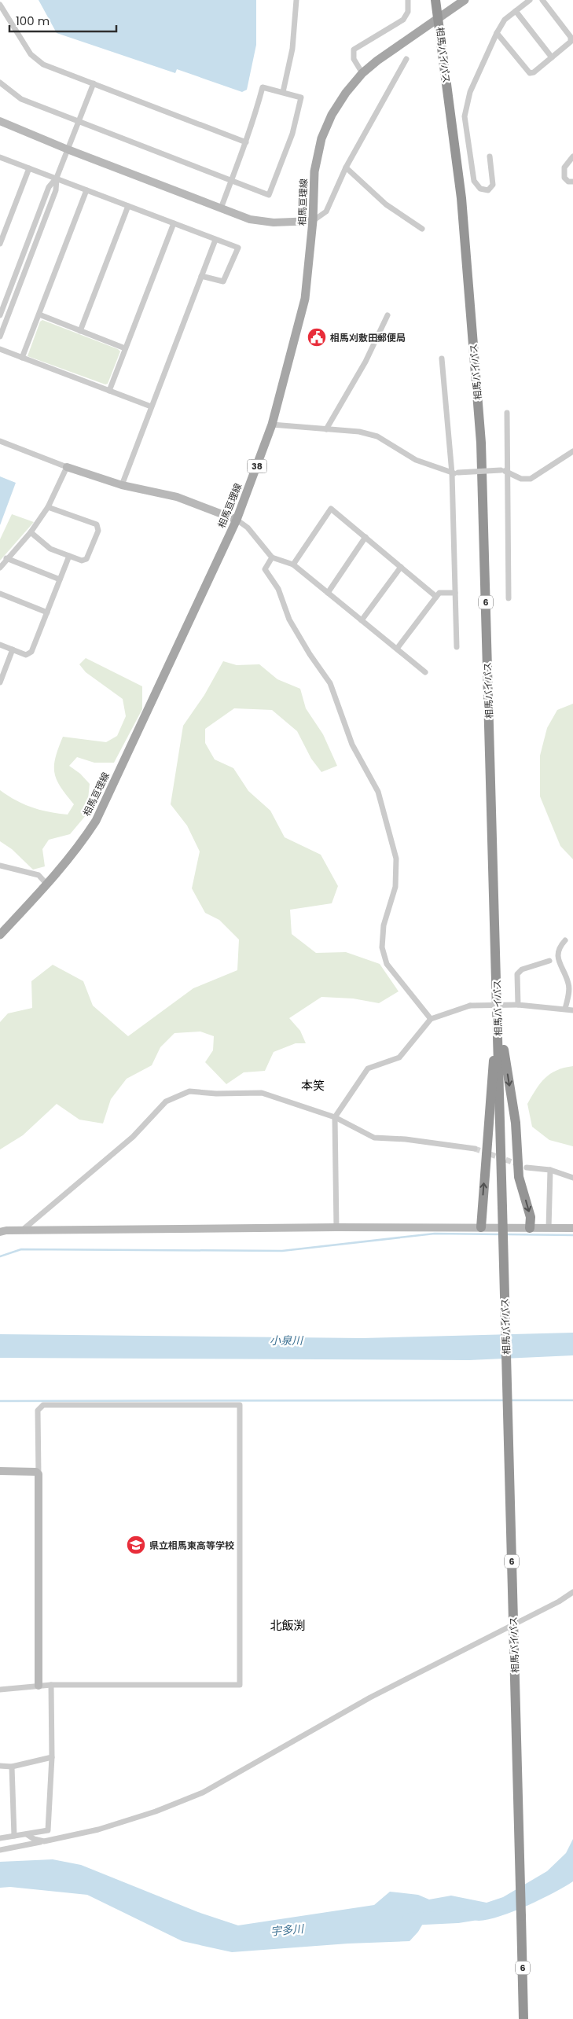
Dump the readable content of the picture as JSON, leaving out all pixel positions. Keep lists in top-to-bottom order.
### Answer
{
  "streets": {
    "highway": ["相馬バイパス", "6"],
    "main road": ["相馬亘理線", "38"]
  },
  "crossings": [
    ["相馬バイパス", "相馬亘理線"]
  ],
  "districts": ["本笑", "北飯渕"],
  "water": ["小泉川", "宇多川"],
  "places": {
    "public building": ["相馬刈敷田郵便局"],
    "school or university": ["県立相馬東高等学校"]
  },
  "scale_bar": "100 m"
}
